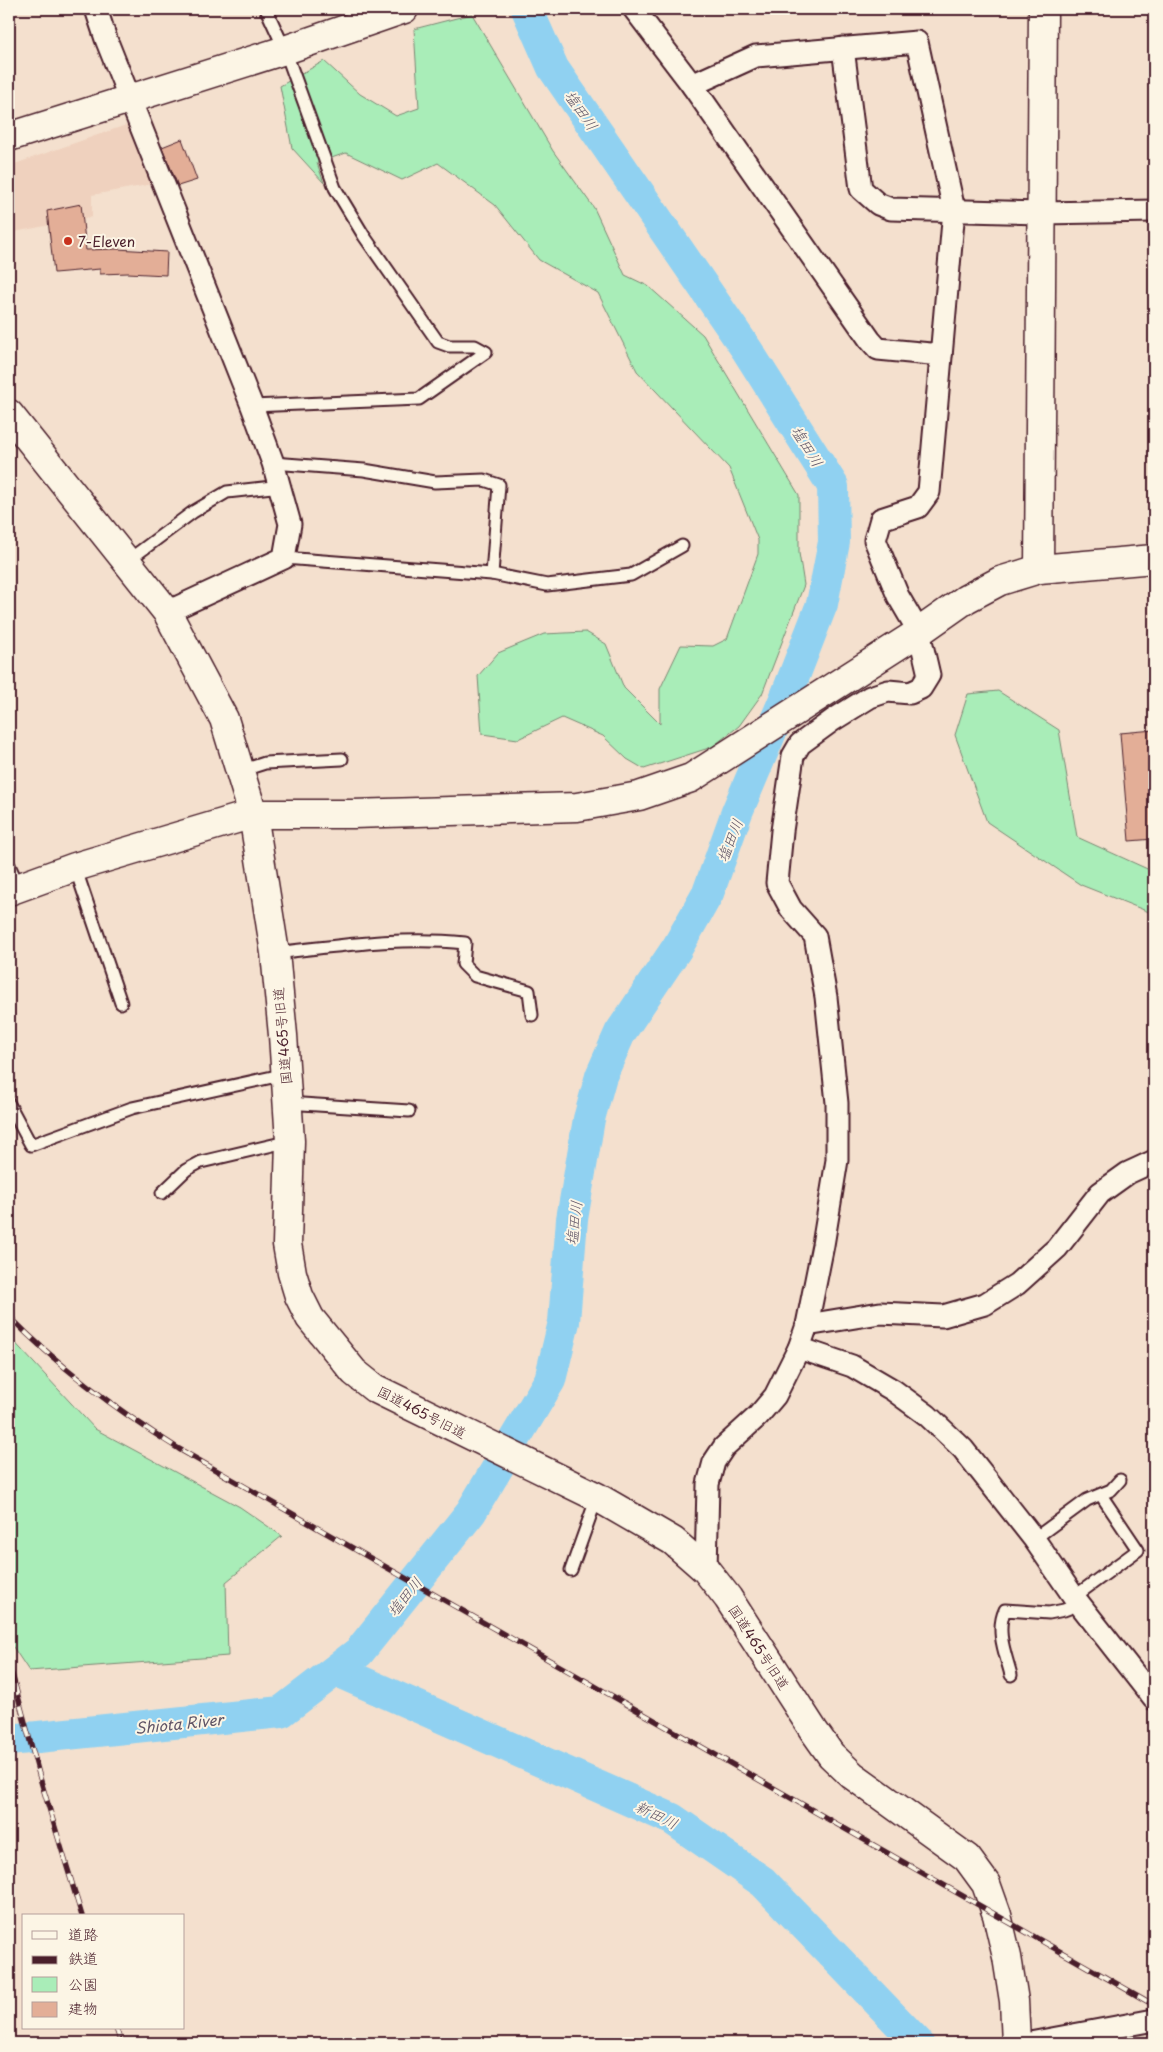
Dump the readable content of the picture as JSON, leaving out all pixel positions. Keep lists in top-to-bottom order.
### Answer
{
  "streets": {
    "street": ["国道465号旧道"]
  },
  "water": ["塩田川", "Shiota River", "新田川"],
  "places": ["7-Eleven"],
  "legend": [
    "道路",
    "鉄道",
    "公園",
    "建物"
  ]
}
